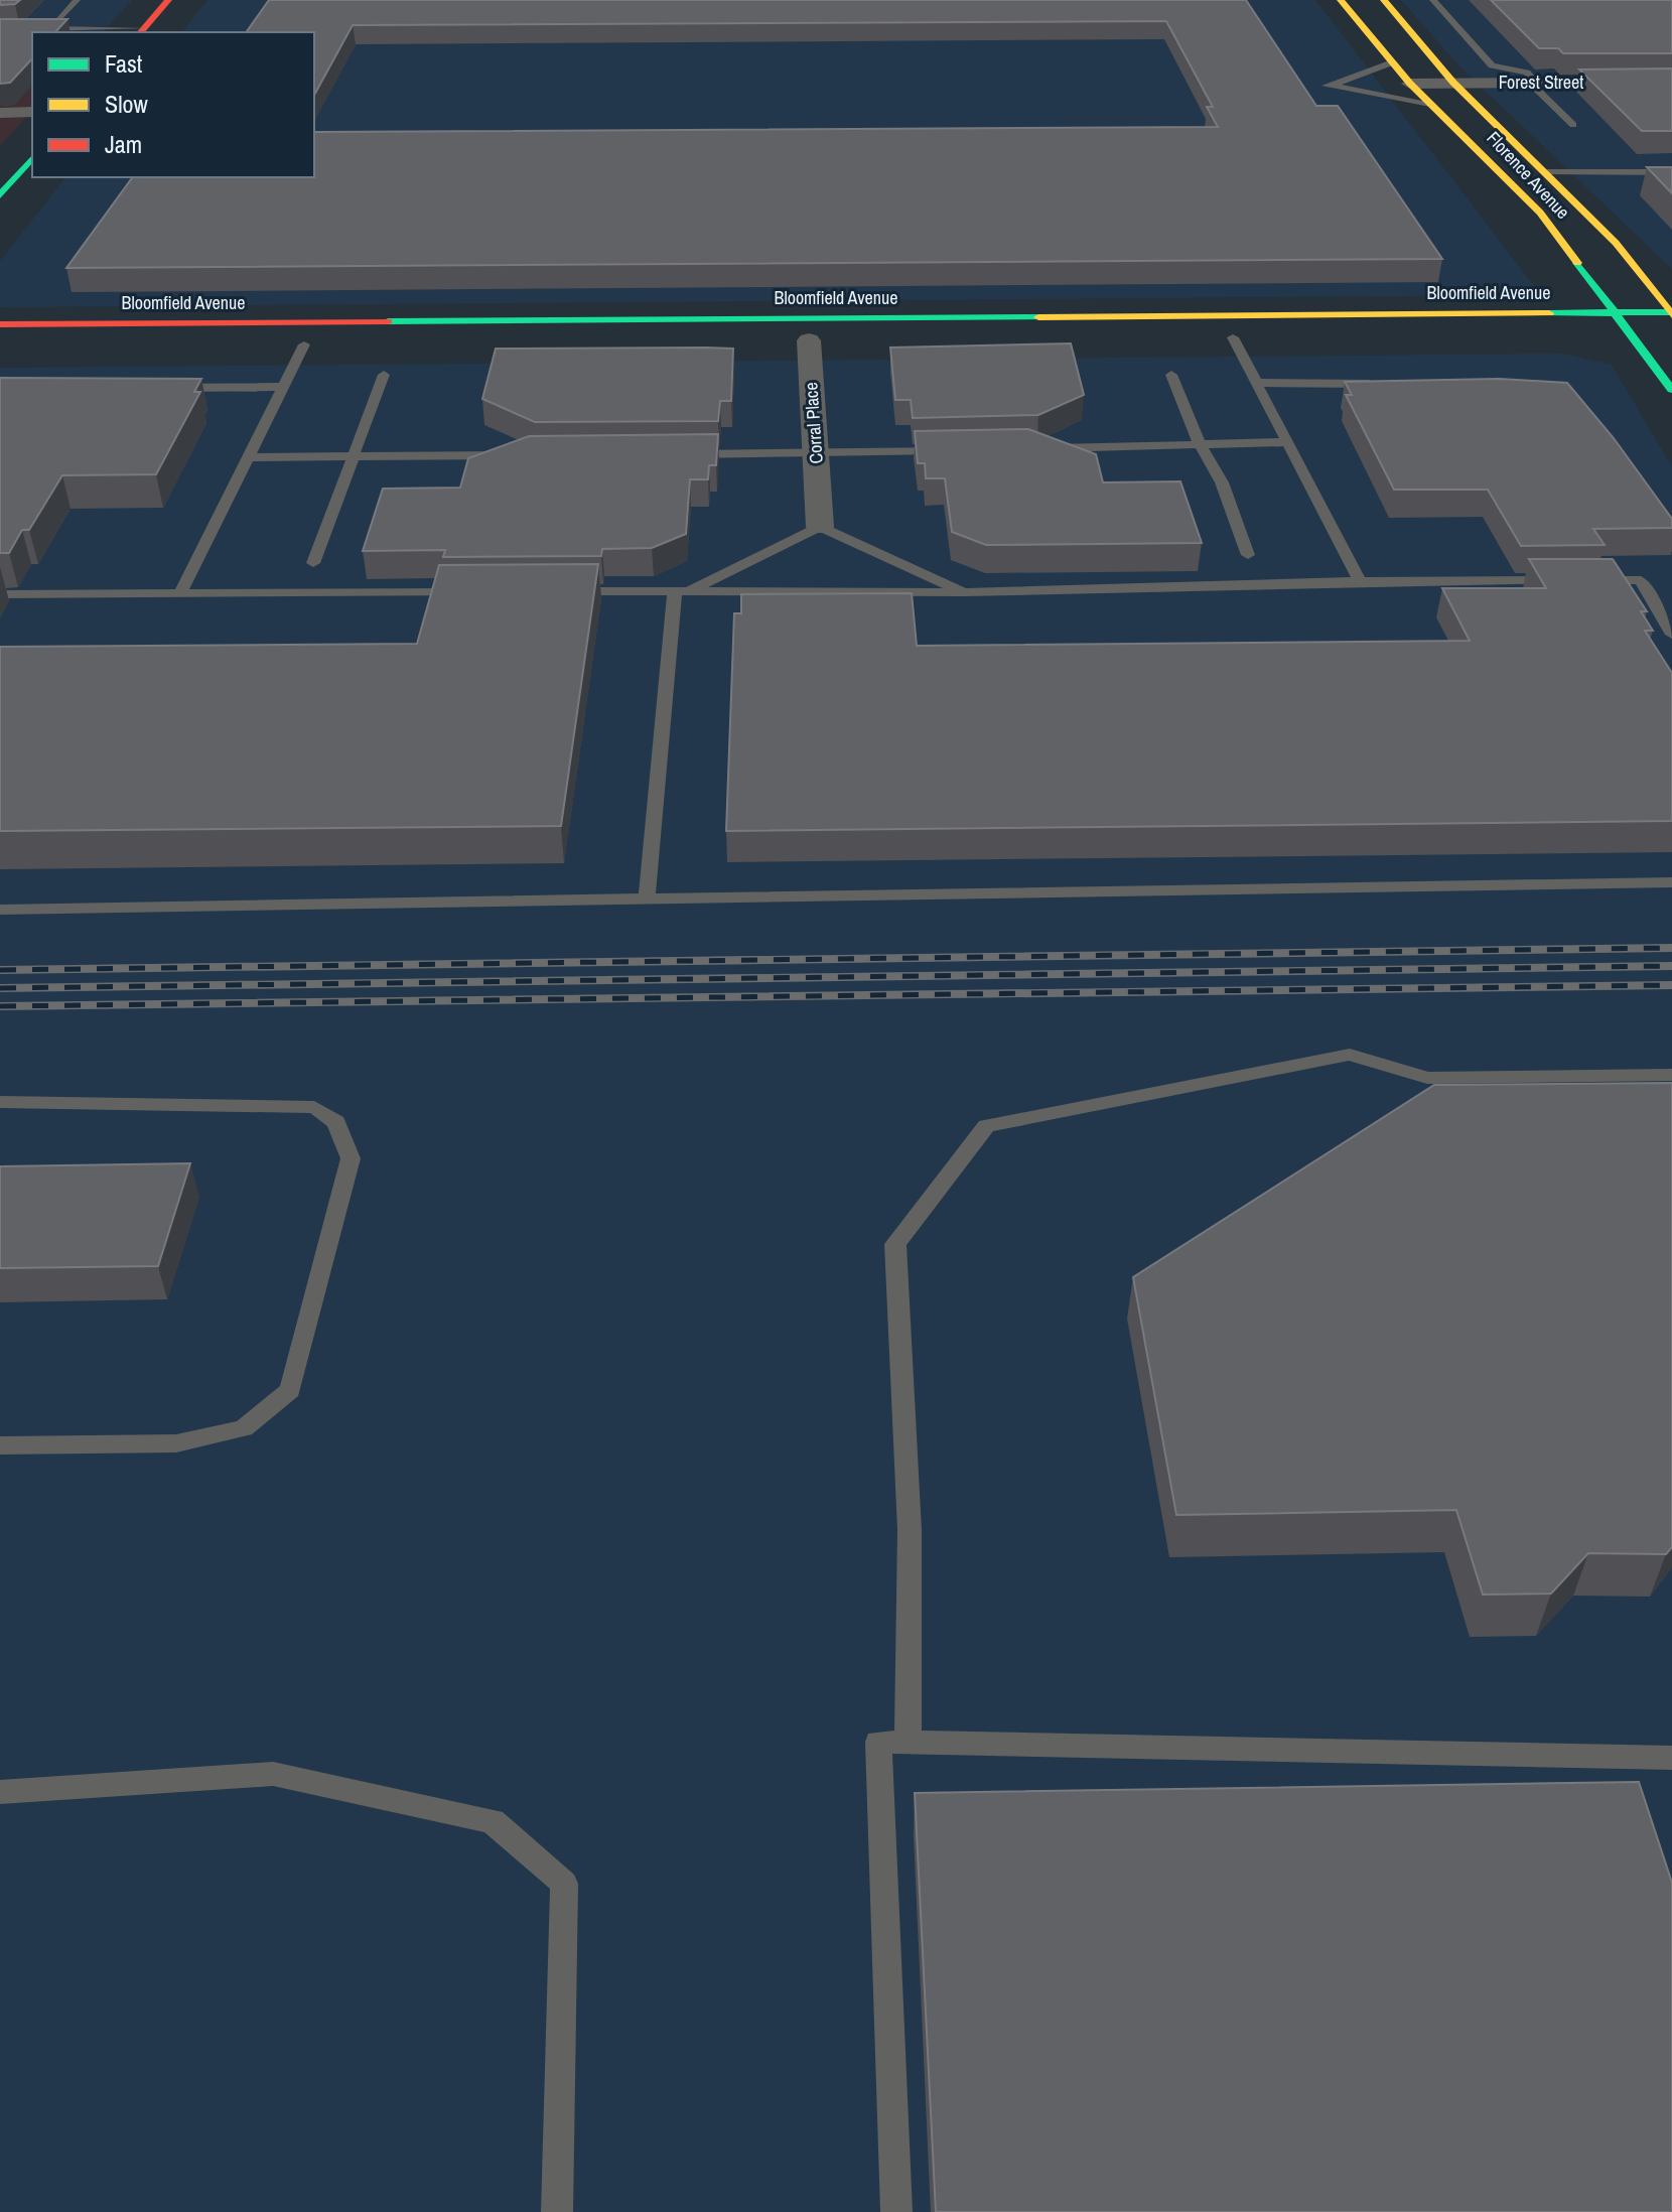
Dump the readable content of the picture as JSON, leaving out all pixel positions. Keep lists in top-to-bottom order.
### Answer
{
  "streets": {
    "main road": ["Florence Avenue", "Bloomfield Avenue"],
    "street": ["Forest Street", "Corral Place"]
  },
  "crossings": [
    ["Forest Street", "Florence Avenue"],
    ["Florence Avenue", "Bloomfield Avenue"],
    ["Bloomfield Avenue", "Corral Place"]
  ],
  "legend": ["Fast", "Slow", "Jam"]
}
